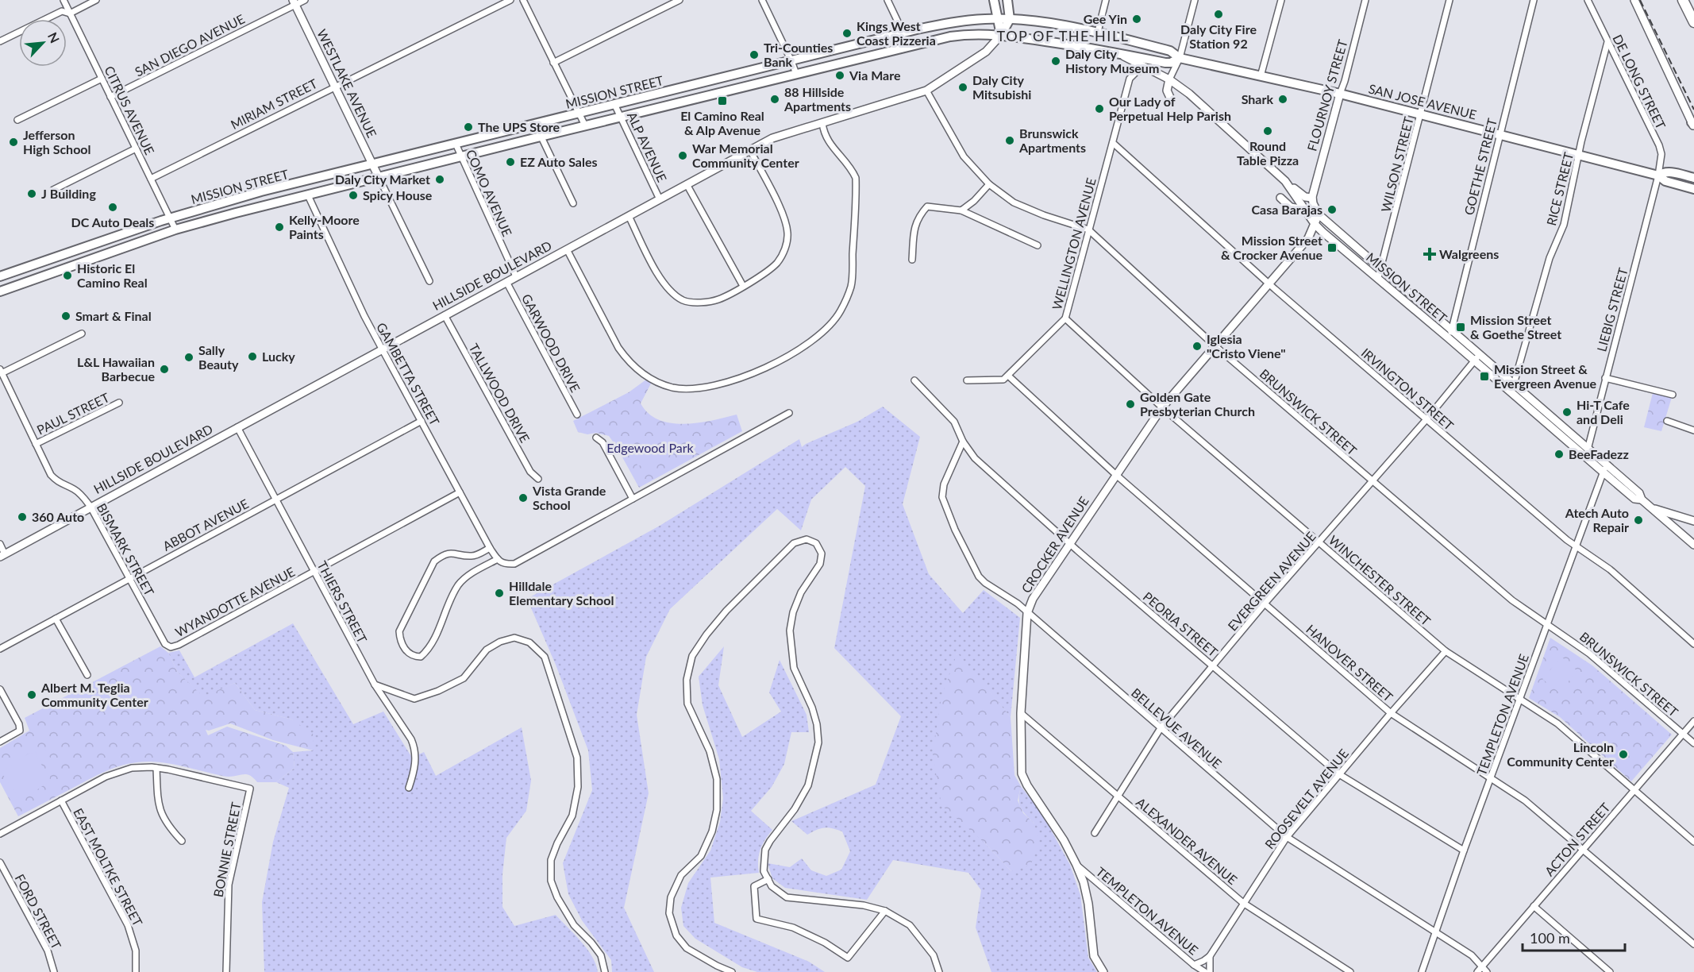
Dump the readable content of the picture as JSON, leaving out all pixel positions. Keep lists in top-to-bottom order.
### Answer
{
  "streets": {
    "main road": [
      "WESTLAKE AVENUE",
      "MISSION STREET",
      "FLOURNOY STREET",
      "SAN JOSE AVENUE",
      "HILLSIDE BOULEVARD",
      "CROCKER AVENUE"
    ],
    "street": [
      "SAN DIEGO AVENUE",
      "DE LONG STREET",
      "MIRIAM STREET",
      "CITRUS AVENUE",
      "ALP AVENUE",
      "WILSON STREET",
      "GOETHE STREET",
      "RICE STREET",
      "COMO AVENUE",
      "WELLINGTON AVENUE",
      "LIEBIG STREET",
      "GARWOOD DRIVE",
      "GAMBETTA STREET",
      "IRVINGTON STREET",
      "TALLWOOD DRIVE",
      "BRUNSWICK STREET",
      "PAUL STREET",
      "ABBOT AVENUE",
      "BISMARK STREET",
      "WINCHESTER STREET",
      "EVERGREEN AVENUE",
      "WYANDOTTE AVENUE",
      "THIERS STREET",
      "PEORIA STREET",
      "HANOVER STREET",
      "TEMPLETON AVENUE",
      "BELLEVUE AVENUE",
      "ROOSEVELT AVENUE",
      "ACTON STREET",
      "ALEXANDER AVENUE",
      "BONNIE STREET",
      "EAST MOLTKE STREET",
      "FORD STREET"
    ]
  },
  "crossings": [
    ["SAN DIEGO AVENUE", "WESTLAKE AVENUE"],
    ["SAN DIEGO AVENUE", "CITRUS AVENUE"],
    ["DE LONG STREET", "SAN JOSE AVENUE"],
    ["DE LONG STREET", "RICE STREET"],
    ["DE LONG STREET", "LIEBIG STREET"],
    ["WESTLAKE AVENUE", "MISSION STREET"],
    ["WESTLAKE AVENUE", "MIRIAM STREET"],
    ["MISSION STREET", "SAN JOSE AVENUE"],
    ["MISSION STREET", "CITRUS AVENUE"],
    ["MISSION STREET", "ALP AVENUE"],
    ["MISSION STREET", "WILSON STREET"],
    ["MISSION STREET", "GOETHE STREET"],
    ["MISSION STREET", "RICE STREET"],
    ["MISSION STREET", "COMO AVENUE"],
    ["MISSION STREET", "WELLINGTON AVENUE"],
    ["MISSION STREET", "HILLSIDE BOULEVARD"],
    ["MISSION STREET", "LIEBIG STREET"],
    ["MISSION STREET", "GAMBETTA STREET"],
    ["MISSION STREET", "CROCKER AVENUE"],
    ["MISSION STREET", "EVERGREEN AVENUE"],
    ["MISSION STREET", "TEMPLETON AVENUE"],
    ["FLOURNOY STREET", "SAN JOSE AVENUE"],
    ["SAN JOSE AVENUE", "WILSON STREET"],
    ["SAN JOSE AVENUE", "GOETHE STREET"],
    ["SAN JOSE AVENUE", "RICE STREET"],
    ["SAN JOSE AVENUE", "LIEBIG STREET"],
    ["MIRIAM STREET", "CITRUS AVENUE"],
    ["ALP AVENUE", "HILLSIDE BOULEVARD"],
    ["COMO AVENUE", "HILLSIDE BOULEVARD"],
    ["WELLINGTON AVENUE", "IRVINGTON STREET"],
    ["WELLINGTON AVENUE", "BRUNSWICK STREET"],
    ["WELLINGTON AVENUE", "WINCHESTER STREET"],
    ["WELLINGTON AVENUE", "HANOVER STREET"],
    ["HILLSIDE BOULEVARD", "GARWOOD DRIVE"],
    ["HILLSIDE BOULEVARD", "GAMBETTA STREET"],
    ["HILLSIDE BOULEVARD", "TALLWOOD DRIVE"],
    ["HILLSIDE BOULEVARD", "BRUNSWICK STREET"],
    ["HILLSIDE BOULEVARD", "BISMARK STREET"],
    ["HILLSIDE BOULEVARD", "THIERS STREET"],
    ["GAMBETTA STREET", "ABBOT AVENUE"],
    ["GAMBETTA STREET", "WYANDOTTE AVENUE"],
    ["IRVINGTON STREET", "CROCKER AVENUE"],
    ["IRVINGTON STREET", "EVERGREEN AVENUE"],
    ["IRVINGTON STREET", "TEMPLETON AVENUE"],
    ["BRUNSWICK STREET", "CROCKER AVENUE"],
    ["BRUNSWICK STREET", "EVERGREEN AVENUE"],
    ["BRUNSWICK STREET", "TEMPLETON AVENUE"],
    ["BRUNSWICK STREET", "ACTON STREET"],
    ["PAUL STREET", "BISMARK STREET"],
    ["ABBOT AVENUE", "BISMARK STREET"],
    ["ABBOT AVENUE", "THIERS STREET"],
    ["CROCKER AVENUE", "WINCHESTER STREET"],
    ["CROCKER AVENUE", "PEORIA STREET"],
    ["CROCKER AVENUE", "HANOVER STREET"],
    ["CROCKER AVENUE", "TEMPLETON AVENUE"],
    ["CROCKER AVENUE", "BELLEVUE AVENUE"],
    ["CROCKER AVENUE", "ALEXANDER AVENUE"],
    ["BISMARK STREET", "WYANDOTTE AVENUE"],
    ["WINCHESTER STREET", "EVERGREEN AVENUE"],
    ["WINCHESTER STREET", "TEMPLETON AVENUE"],
    ["WINCHESTER STREET", "ROOSEVELT AVENUE"],
    ["WINCHESTER STREET", "ACTON STREET"],
    ["EVERGREEN AVENUE", "PEORIA STREET"],
    ["EVERGREEN AVENUE", "HANOVER STREET"],
    ["EVERGREEN AVENUE", "BELLEVUE AVENUE"],
    ["EVERGREEN AVENUE", "ALEXANDER AVENUE"],
    ["WYANDOTTE AVENUE", "THIERS STREET"],
    ["PEORIA STREET", "TEMPLETON AVENUE"],
    ["PEORIA STREET", "BELLEVUE AVENUE"],
    ["PEORIA STREET", "ROOSEVELT AVENUE"],
    ["HANOVER STREET", "TEMPLETON AVENUE"],
    ["HANOVER STREET", "ROOSEVELT AVENUE"],
    ["HANOVER STREET", "ACTON STREET"],
    ["TEMPLETON AVENUE", "BELLEVUE AVENUE"],
    ["TEMPLETON AVENUE", "ROOSEVELT AVENUE"],
    ["BELLEVUE AVENUE", "ROOSEVELT AVENUE"],
    ["BELLEVUE AVENUE", "ACTON STREET"],
    ["ROOSEVELT AVENUE", "ALEXANDER AVENUE"]
  ],
  "districts": ["TOP OF THE HILL"],
  "parks": ["Edgewood Park"],
  "places": {
    "other": [
      "Daly City Fire Station 92",
      "Gee Yin",
      "Kings West Coast Pizzeria",
      "Tri-Counties Bank",
      "Daly City History Museum",
      "Via Mare",
      "Daly City Mitsubishi",
      "88 Hillside Apartments",
      "Shark",
      "Our Lady of Perpetual Help Parish",
      "The UPS Store",
      "Round Table Pizza",
      "Brunswick Apartments",
      "Jefferson High School",
      "War Memorial Community Center",
      "EZ Auto Sales",
      "Daly City Market",
      "J Building",
      "Spicy House",
      "DC Auto Deals",
      "Casa Barajas",
      "Kelly-Moore Paints",
      "Historic El Camino Real",
      "Smart & Final",
      "Iglesia \"Cristo Viene\"",
      "Lucky",
      "Sally Beauty",
      "L&L Hawaiian Barbecue",
      "Golden Gate Presbyterian Church",
      "Hi-T Cafe and Deli",
      "BeeFadezz",
      "Vista Grande School",
      "360 Auto",
      "Atech Auto Repair",
      "Hilldale Elementary School",
      "Albert M. Teglia Community Center",
      "Lincoln Community Center"
    ],
    "transit": [
      "El Camino Real & Alp Avenue",
      "Mission Street & Crocker Avenue",
      "Mission Street & Goethe Street",
      "Mission Street & Evergreen Avenue"
    ],
    "health": ["Walgreens"]
  },
  "scale_bar": "100 m",
  "north": "top right"
}
